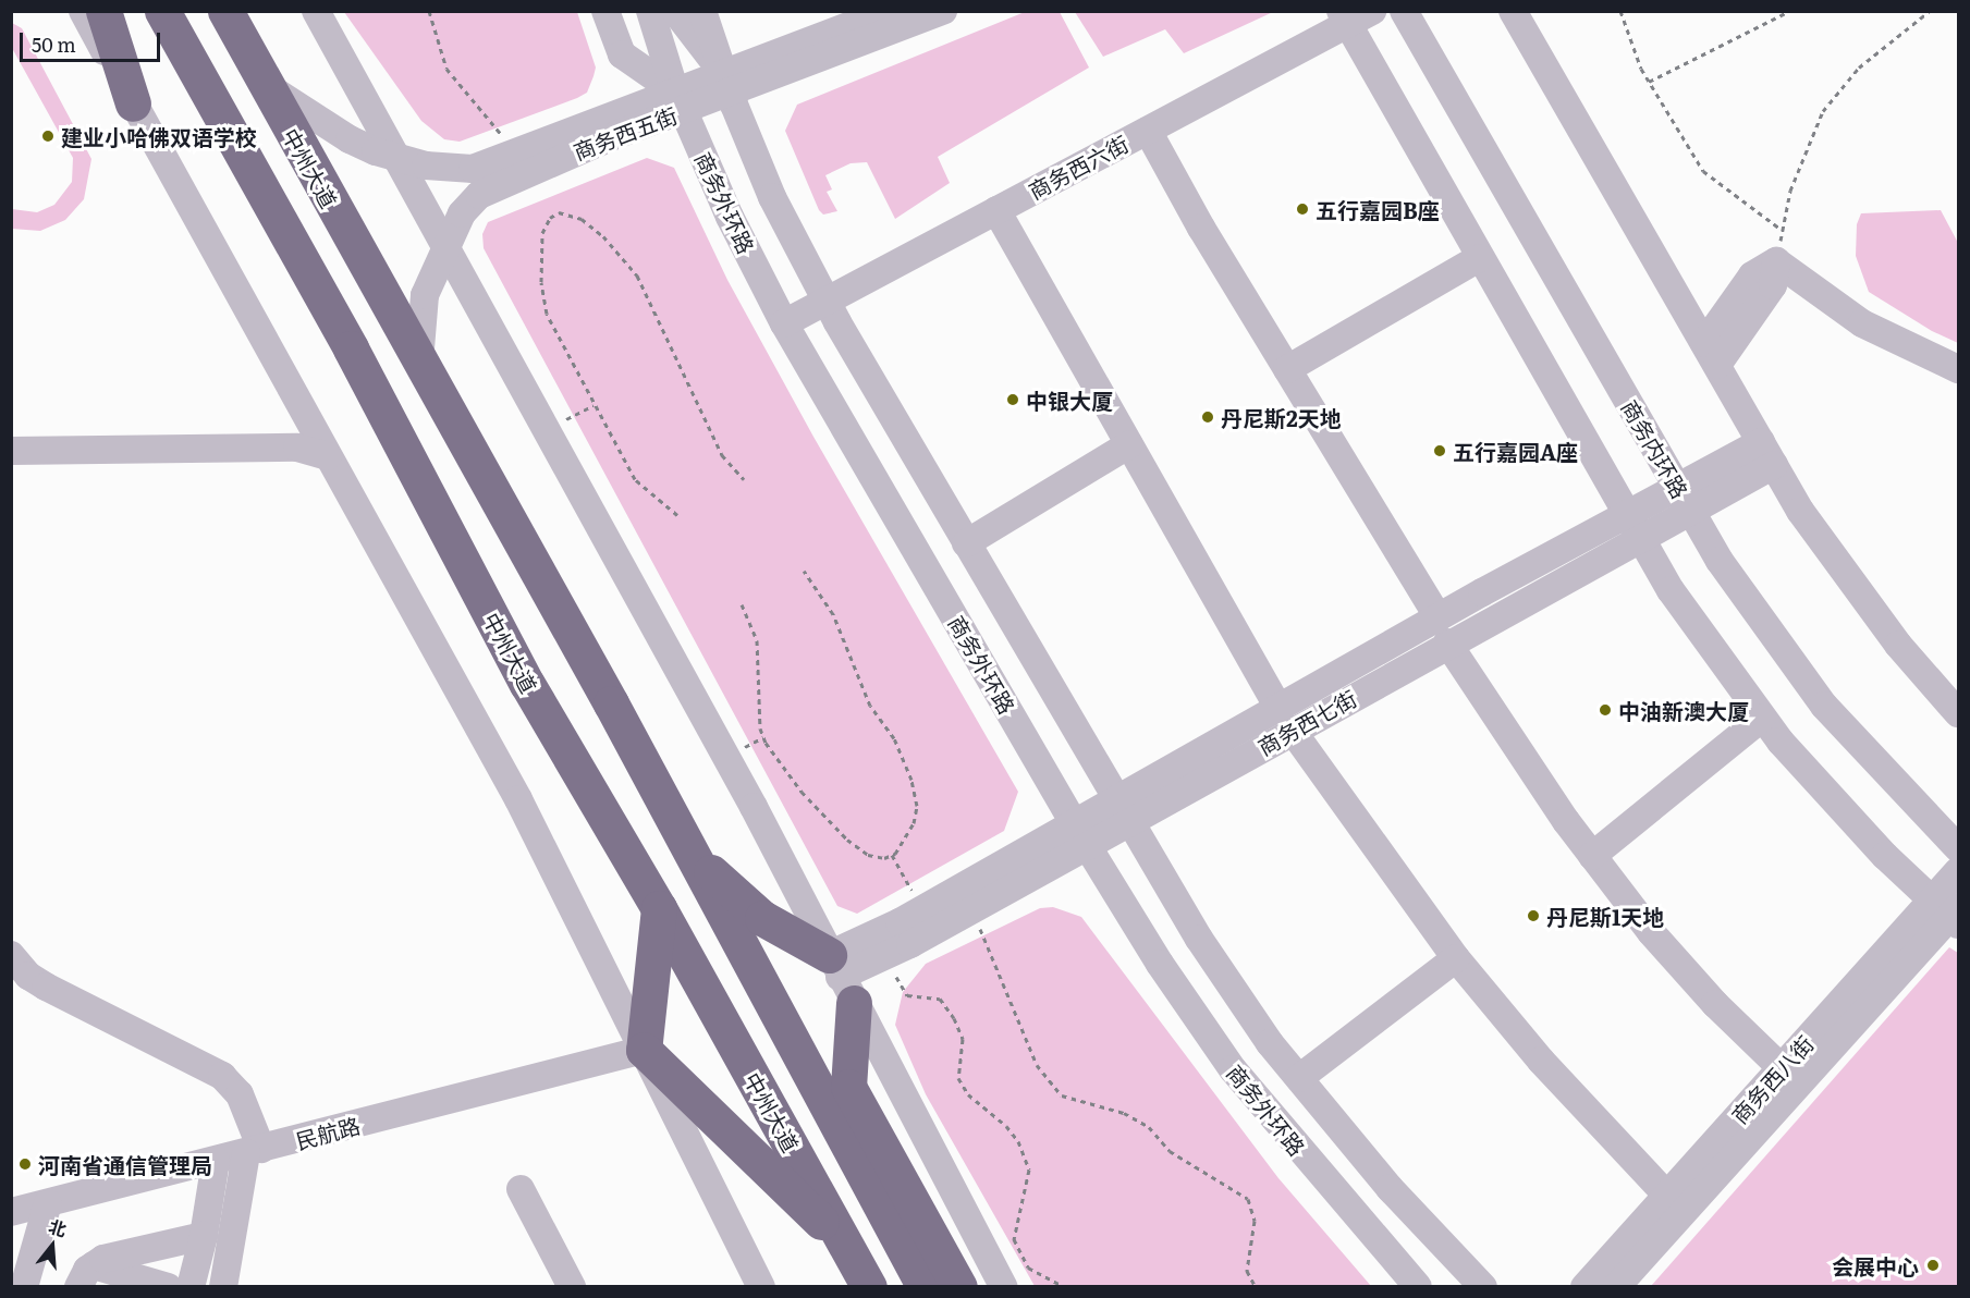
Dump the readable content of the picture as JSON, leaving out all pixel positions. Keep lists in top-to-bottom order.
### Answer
{
  "streets": {
    "highway": ["中州大道"],
    "street": [
      "商务西五街",
      "商务西六街",
      "商务外环路",
      "商务内环路",
      "商务西七街",
      "商务西八街",
      "民航路"
    ]
  },
  "crossings": [
    ["商务西五街", "中州大道"],
    ["商务西五街", "商务外环路"],
    ["商务西六街", "商务外环路"],
    ["商务外环路", "商务西七街"],
    ["商务内环路", "商务西七街"]
  ],
  "places": [
    "建业小哈佛双语学校",
    "五行嘉园B座",
    "中银大厦",
    "丹尼斯2天地",
    "五行嘉园A座",
    "中油新澳大厦",
    "丹尼斯1天地",
    "河南省通信管理局",
    "会展中心"
  ],
  "scale_bar": "50 m",
  "north": "top"
}
